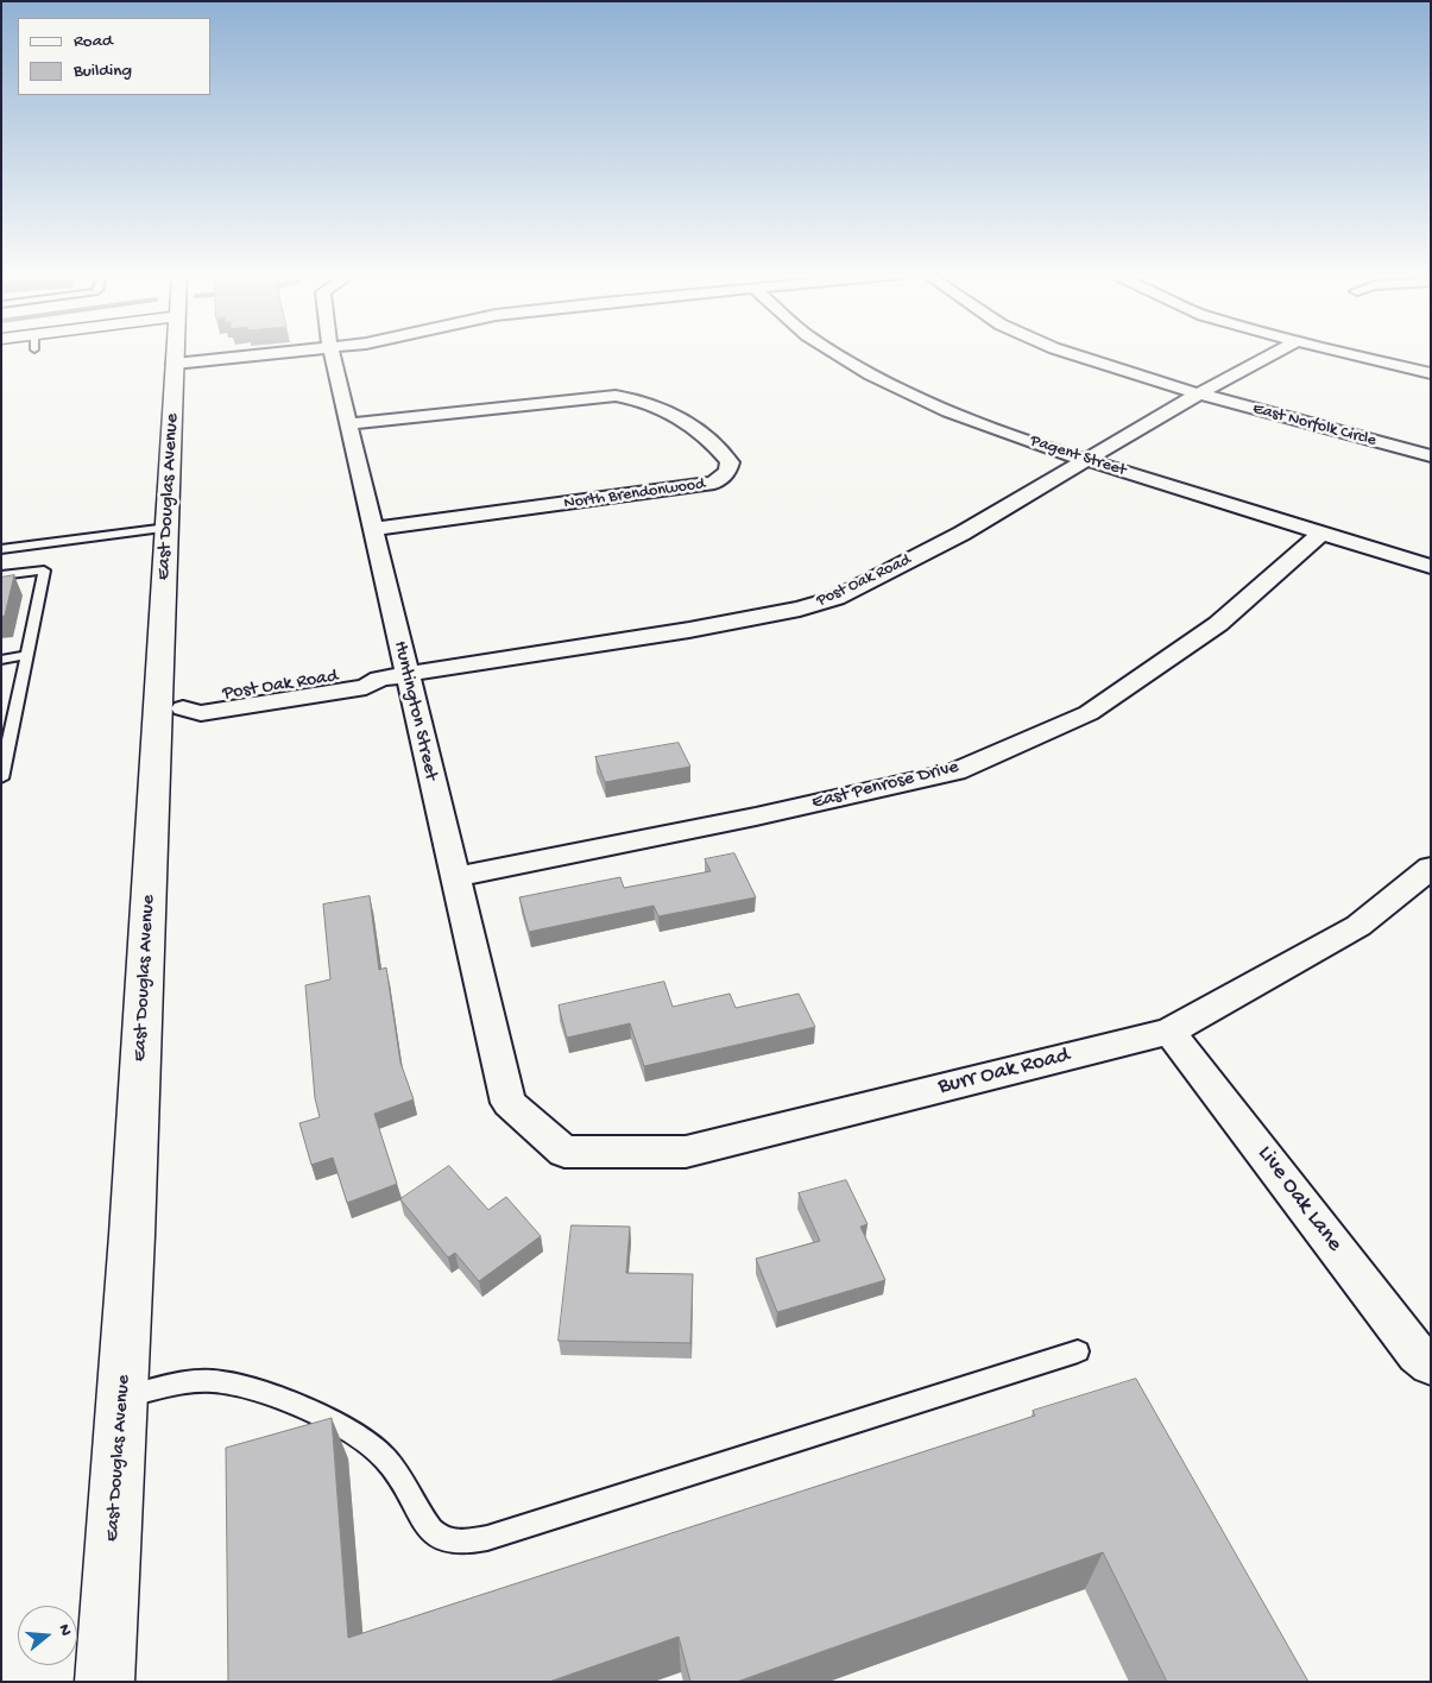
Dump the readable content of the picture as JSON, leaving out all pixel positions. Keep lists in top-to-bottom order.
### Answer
{
  "streets": {
    "street": [
      "East Norfolk Circle",
      "Pagent Street",
      "North Brendonwood",
      "East Douglas Avenue",
      "Post Oak Road",
      "Huntington Street",
      "East Penrose Drive",
      "Burr Oak Road",
      "Live Oak Lane"
    ]
  },
  "crossings": [
    ["East Norfolk Circle", "Post Oak Road"],
    ["Pagent Street", "Post Oak Road"],
    ["Pagent Street", "East Penrose Drive"],
    ["North Brendonwood", "Huntington Street"],
    ["East Douglas Avenue", "Post Oak Road"],
    ["Post Oak Road", "Huntington Street"],
    ["Huntington Street", "East Penrose Drive"],
    ["Huntington Street", "Burr Oak Road"],
    ["Burr Oak Road", "Live Oak Lane"]
  ],
  "legend": ["Road", "Building"],
  "north": "right"
}
